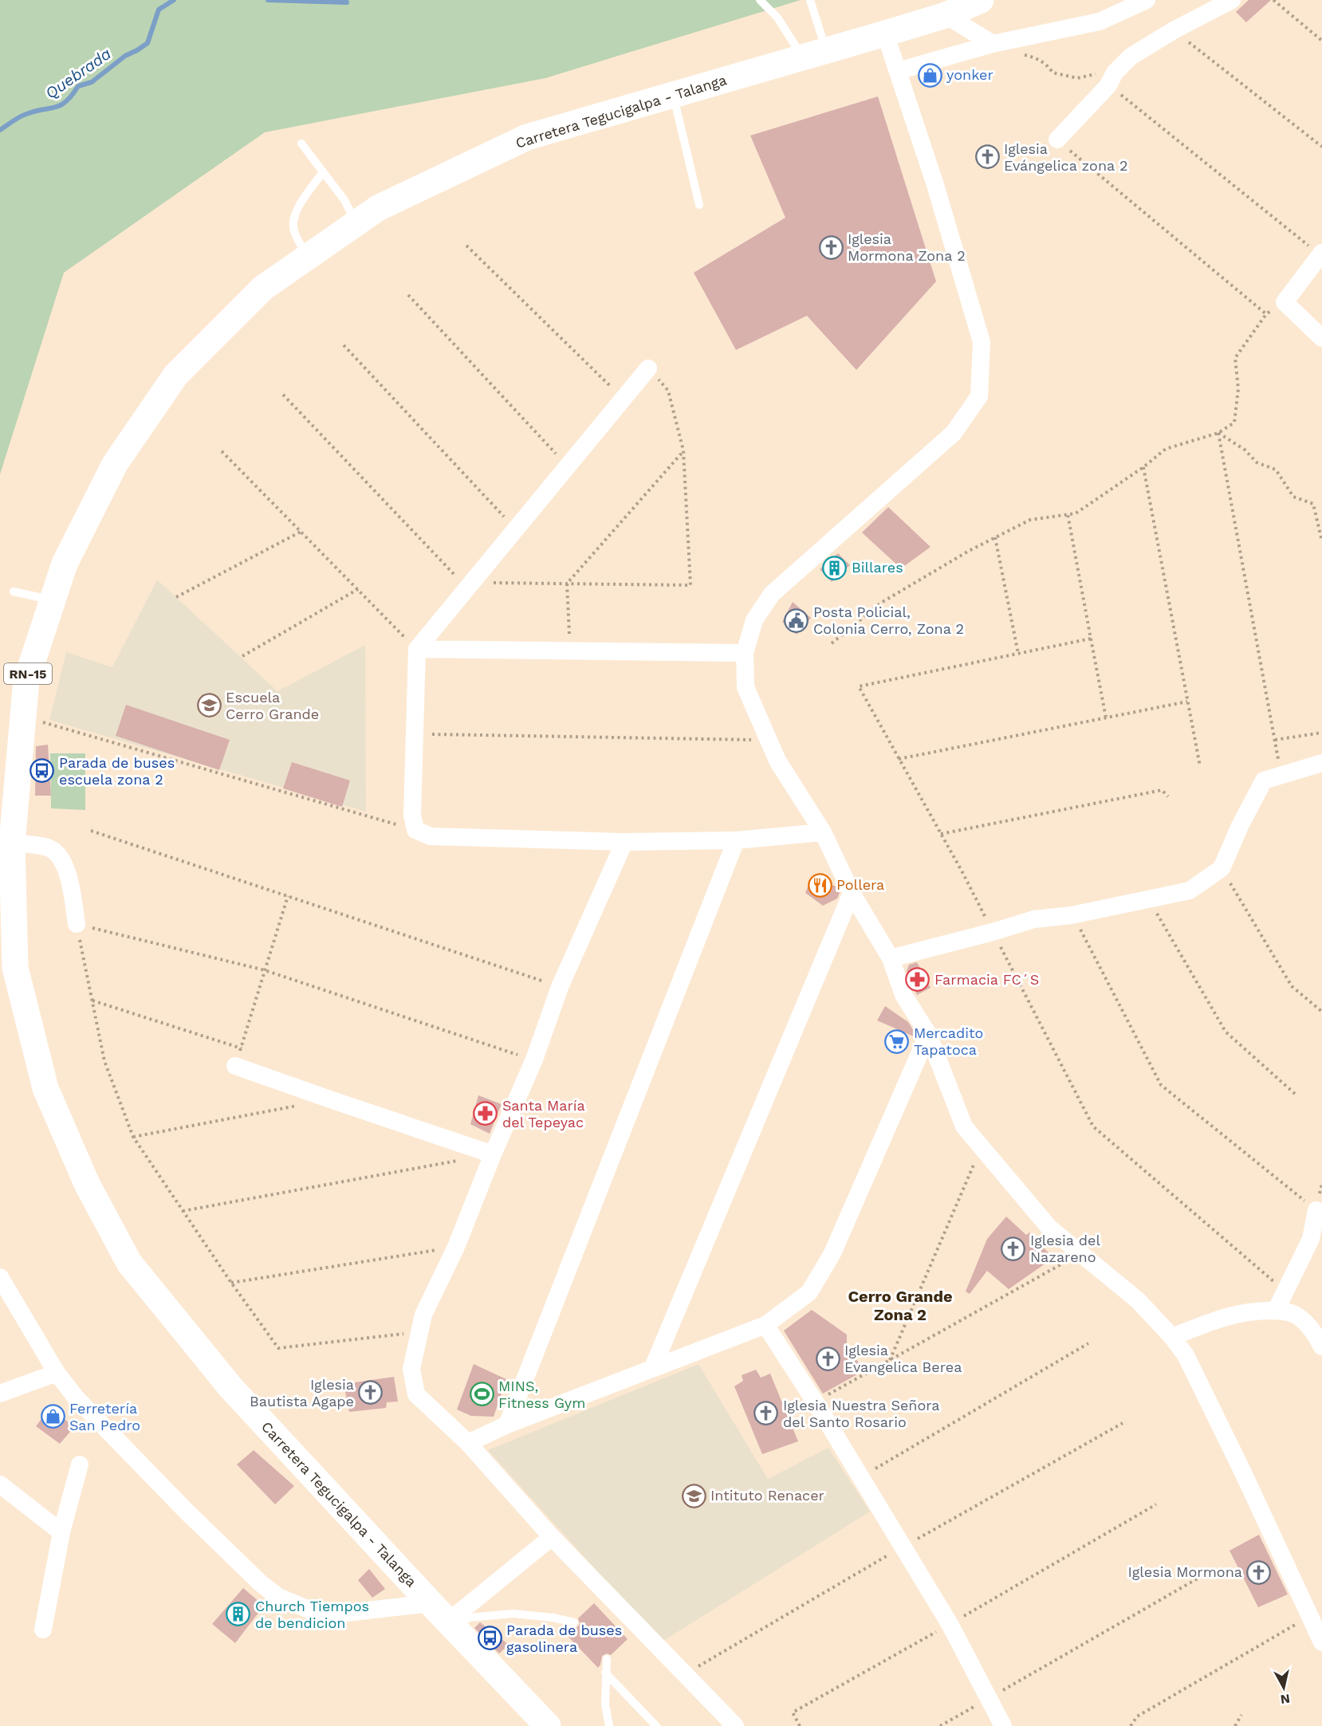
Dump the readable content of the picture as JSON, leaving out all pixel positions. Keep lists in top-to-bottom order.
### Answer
{
  "streets": {
    "main road": ["Carretera Tegucigalpa - Talanga", "RN-15"]
  },
  "districts": ["Cerro Grande Zona 2"],
  "water": ["Quebrada"],
  "places": {
    "shop": ["yonker", "Ferretería San Pedro"],
    "church": [
      "Iglesia Evángelica zona 2",
      "Iglesia Mormona Zona 2",
      "Iglesia del Nazareno",
      "Iglesia Evangelica Berea",
      "Iglesia Bautista Agape",
      "Iglesia Nuestra Señora del Santo Rosario",
      "Iglesia Mormona"
    ],
    "building": ["Billares", "Church Tiempos de bendicion"],
    "public building": ["Posta Policial, Colonia Cerro, Zona 2"],
    "school or university": ["Escuela Cerro Grande", "Intituto Renacer"],
    "bus stop": ["Parada de buses escuela zona 2", "Parada de buses gasolinera"],
    "restaurant": ["Pollera"],
    "pharmacy": ["Farmacia FC´S", "Santa María del Tepeyac"],
    "supermarket": ["Mercadito Tapatoca"],
    "sports": ["MINS, Fitness Gym"]
  },
  "north": "bottom"
}
